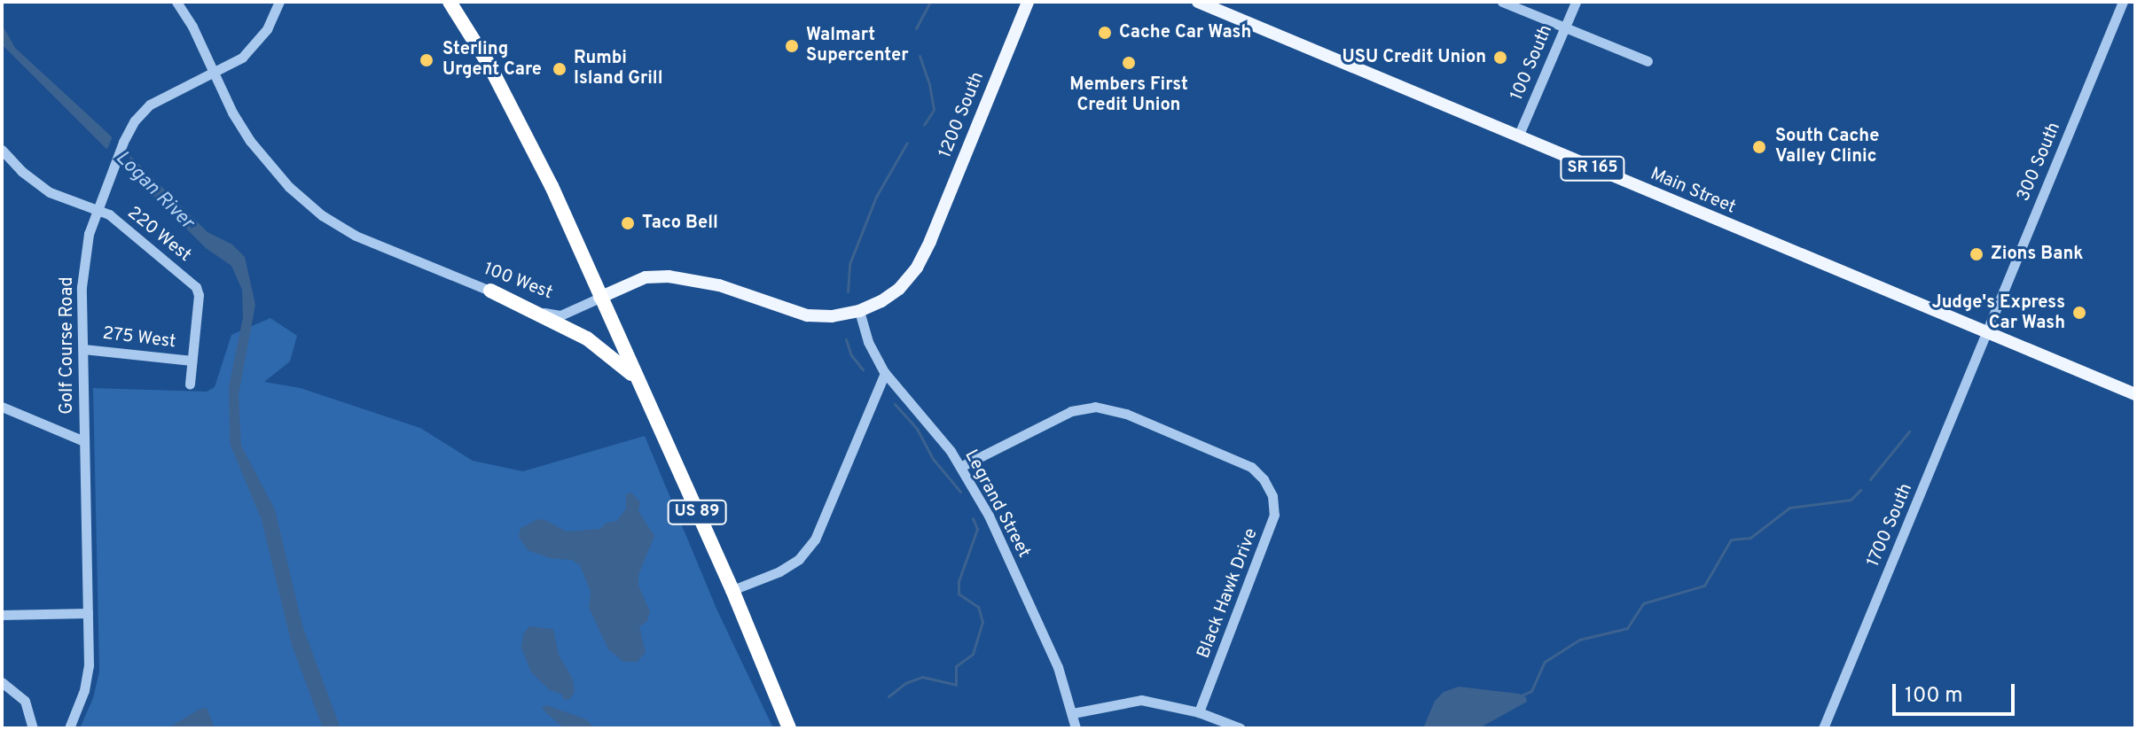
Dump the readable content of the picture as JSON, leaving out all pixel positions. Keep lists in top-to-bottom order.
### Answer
{
  "streets": {
    "highway": ["US 89"],
    "main road": [
      "1200 South",
      "SR 165",
      "Main Street",
      "100 West"
    ],
    "street": [
      "100 South",
      "300 South",
      "220 West",
      "275 West",
      "Golf Course Road",
      "Legrand Street",
      "1700 South",
      "Black Hawk Drive"
    ]
  },
  "crossings": [
    ["100 South", "Main Street"],
    ["1200 South", "100 West"],
    ["300 South", "Main Street"],
    ["300 South", "1700 South"],
    ["Main Street", "1700 South"],
    ["220 West", "275 West"],
    ["220 West", "Golf Course Road"],
    ["100 West", "Golf Course Road"],
    ["100 West", "Legrand Street"],
    ["100 West", "US 89"],
    ["275 West", "Golf Course Road"],
    ["Legrand Street", "Black Hawk Drive"]
  ],
  "water": ["Logan River"],
  "places": [
    "Cache Car Wash",
    "Walmart Supercenter",
    "USU Credit Union",
    "Sterling Urgent Care",
    "Members First Credit Union",
    "Rumbi Island Grill",
    "South Cache Valley Clinic",
    "Taco Bell",
    "Zions Bank",
    "Judge's Express Car Wash"
  ],
  "scale_bar": "100 m"
}
